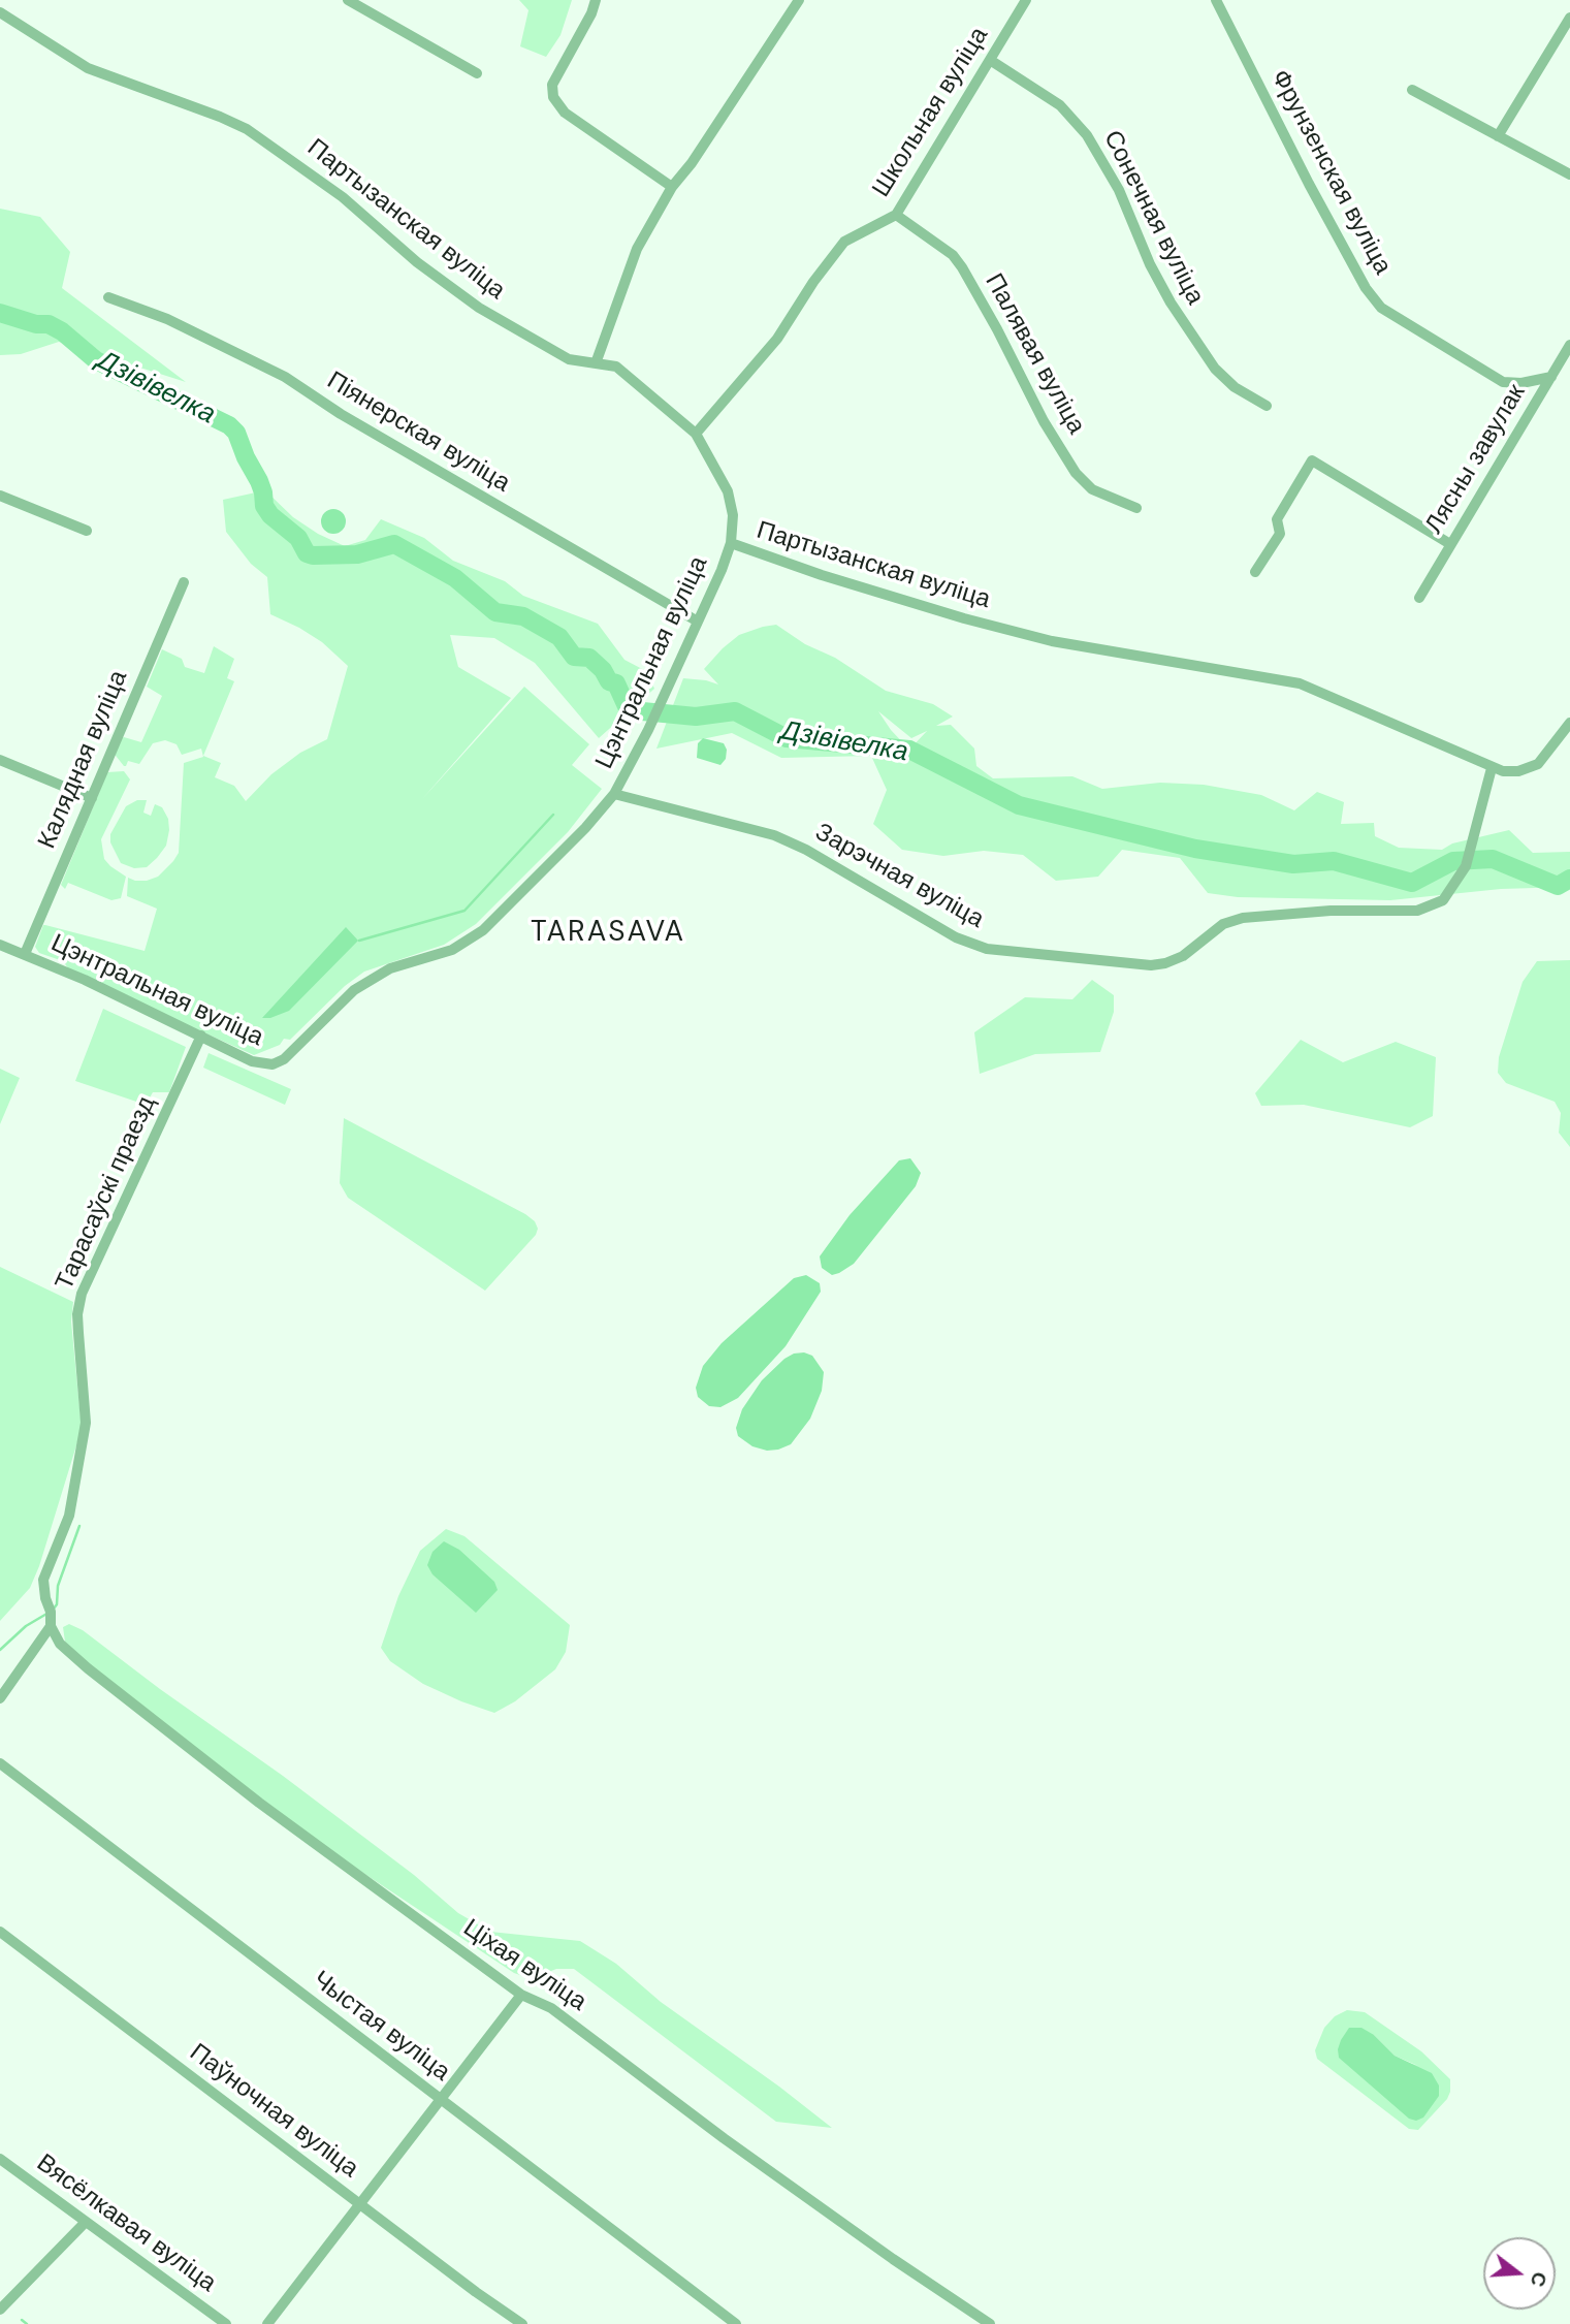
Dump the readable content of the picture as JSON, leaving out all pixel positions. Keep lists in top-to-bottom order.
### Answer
{
  "streets": {
    "street": [
      "Школьная вуліца",
      "Фрунзенская вуліца",
      "Сонечная вуліца",
      "Партызанская вуліца",
      "Палявая вуліца",
      "Піянерская вуліца",
      "Лясны завулак",
      "Цэнтральная вуліца",
      "Калядная вуліца",
      "Зарэчная вуліца",
      "Тарасаўскі праезд",
      "Ціхая вуліца",
      "Чыстая вуліца",
      "Паўночная вуліца",
      "Вясёлкавая вуліца"
    ]
  },
  "crossings": [
    ["Школьная вуліца", "Сонечная вуліца"],
    ["Школьная вуліца", "Партызанская вуліца"],
    ["Школьная вуліца", "Палявая вуліца"],
    ["Фрунзенская вуліца", "Лясны завулак"],
    ["Партызанская вуліца", "Цэнтральная вуліца"],
    ["Партызанская вуліца", "Зарэчная вуліца"],
    ["Піянерская вуліца", "Цэнтральная вуліца"],
    ["Цэнтральная вуліца", "Калядная вуліца"],
    ["Цэнтральная вуліца", "Зарэчная вуліца"],
    ["Цэнтральная вуліца", "Тарасаўскі праезд"],
    ["Тарасаўскі праезд", "Ціхая вуліца"]
  ],
  "districts": ["TARASAVA"],
  "water": ["Дзівівелка"],
  "north": "right"
}
